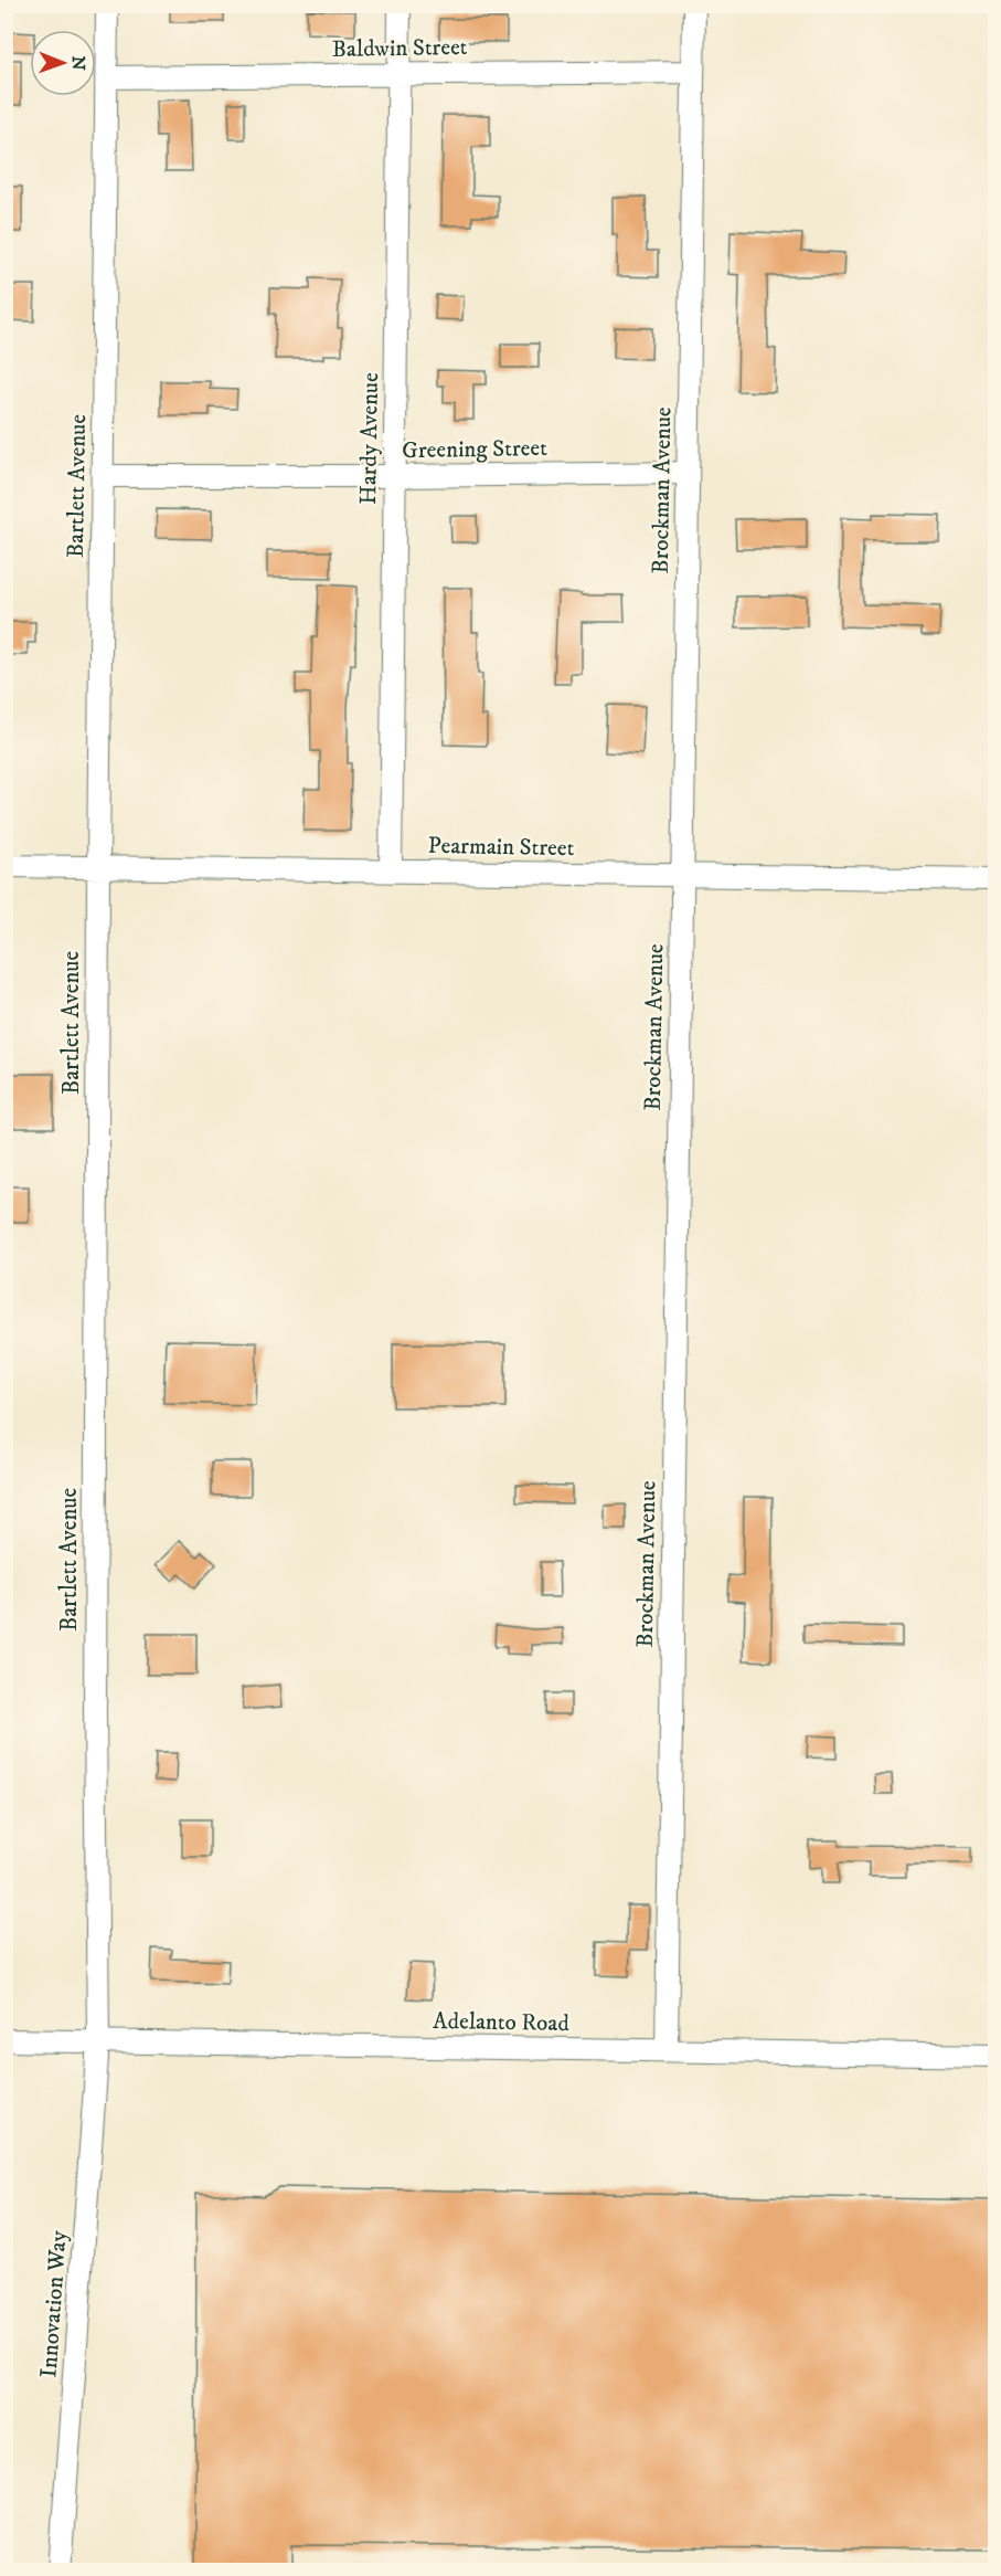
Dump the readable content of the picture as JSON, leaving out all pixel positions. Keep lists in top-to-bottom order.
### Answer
{
  "streets": {
    "street": [
      "Baldwin Street",
      "Hardy Avenue",
      "Greening Street",
      "Bartlett Avenue",
      "Brockman Avenue",
      "Pearmain Street",
      "Adelanto Road",
      "Innovation Way"
    ]
  },
  "crossings": [
    ["Baldwin Street", "Hardy Avenue"],
    ["Baldwin Street", "Bartlett Avenue"],
    ["Baldwin Street", "Brockman Avenue"],
    ["Hardy Avenue", "Greening Street"],
    ["Hardy Avenue", "Pearmain Street"],
    ["Greening Street", "Bartlett Avenue"],
    ["Greening Street", "Brockman Avenue"],
    ["Bartlett Avenue", "Pearmain Street"],
    ["Bartlett Avenue", "Adelanto Road"],
    ["Bartlett Avenue", "Innovation Way"],
    ["Brockman Avenue", "Pearmain Street"],
    ["Brockman Avenue", "Adelanto Road"],
    ["Adelanto Road", "Innovation Way"]
  ],
  "north": "right"
}
